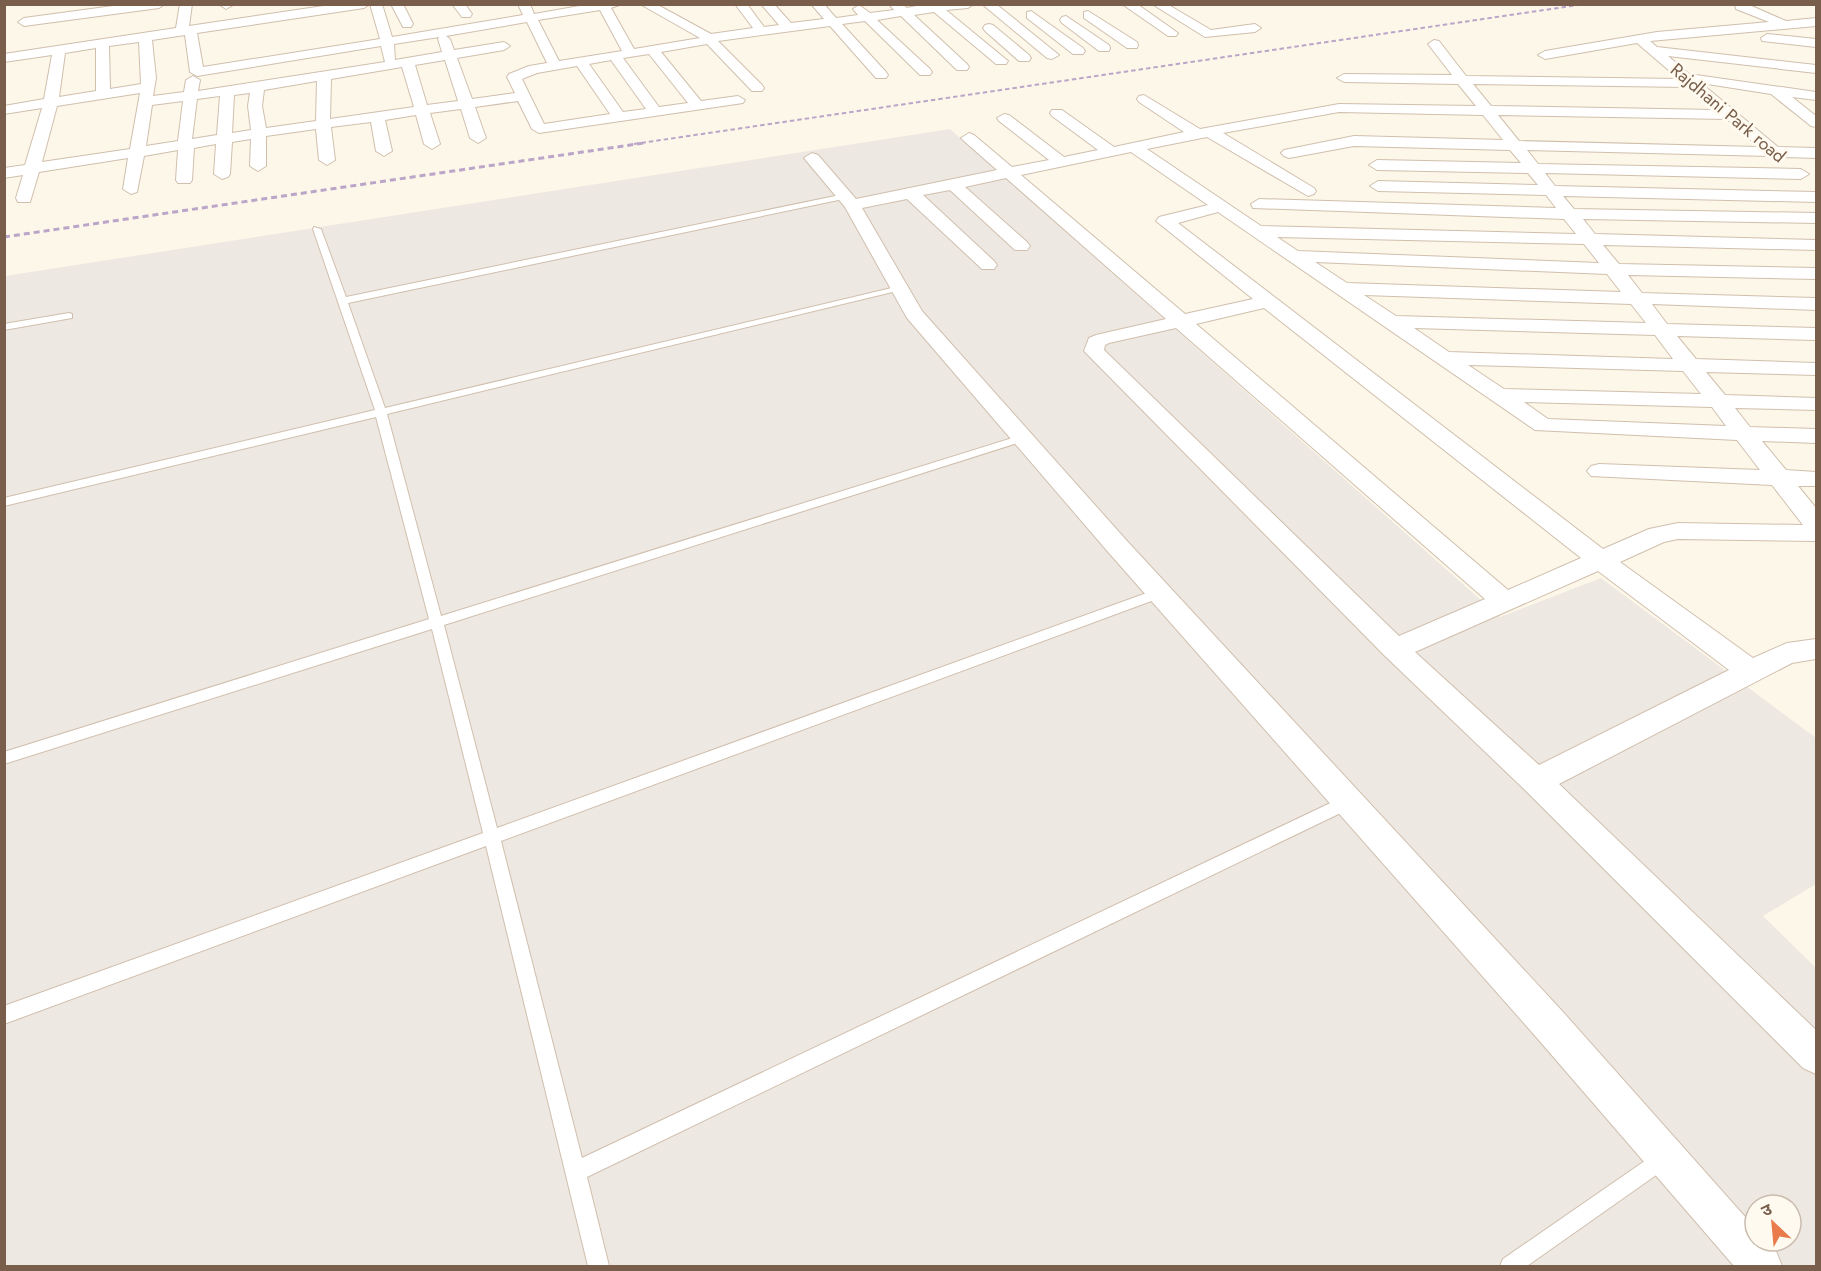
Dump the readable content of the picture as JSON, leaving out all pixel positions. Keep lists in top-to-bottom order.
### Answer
{
  "streets": {
    "street": ["Rajdhani Park road"]
  },
  "north": "top left"
}
